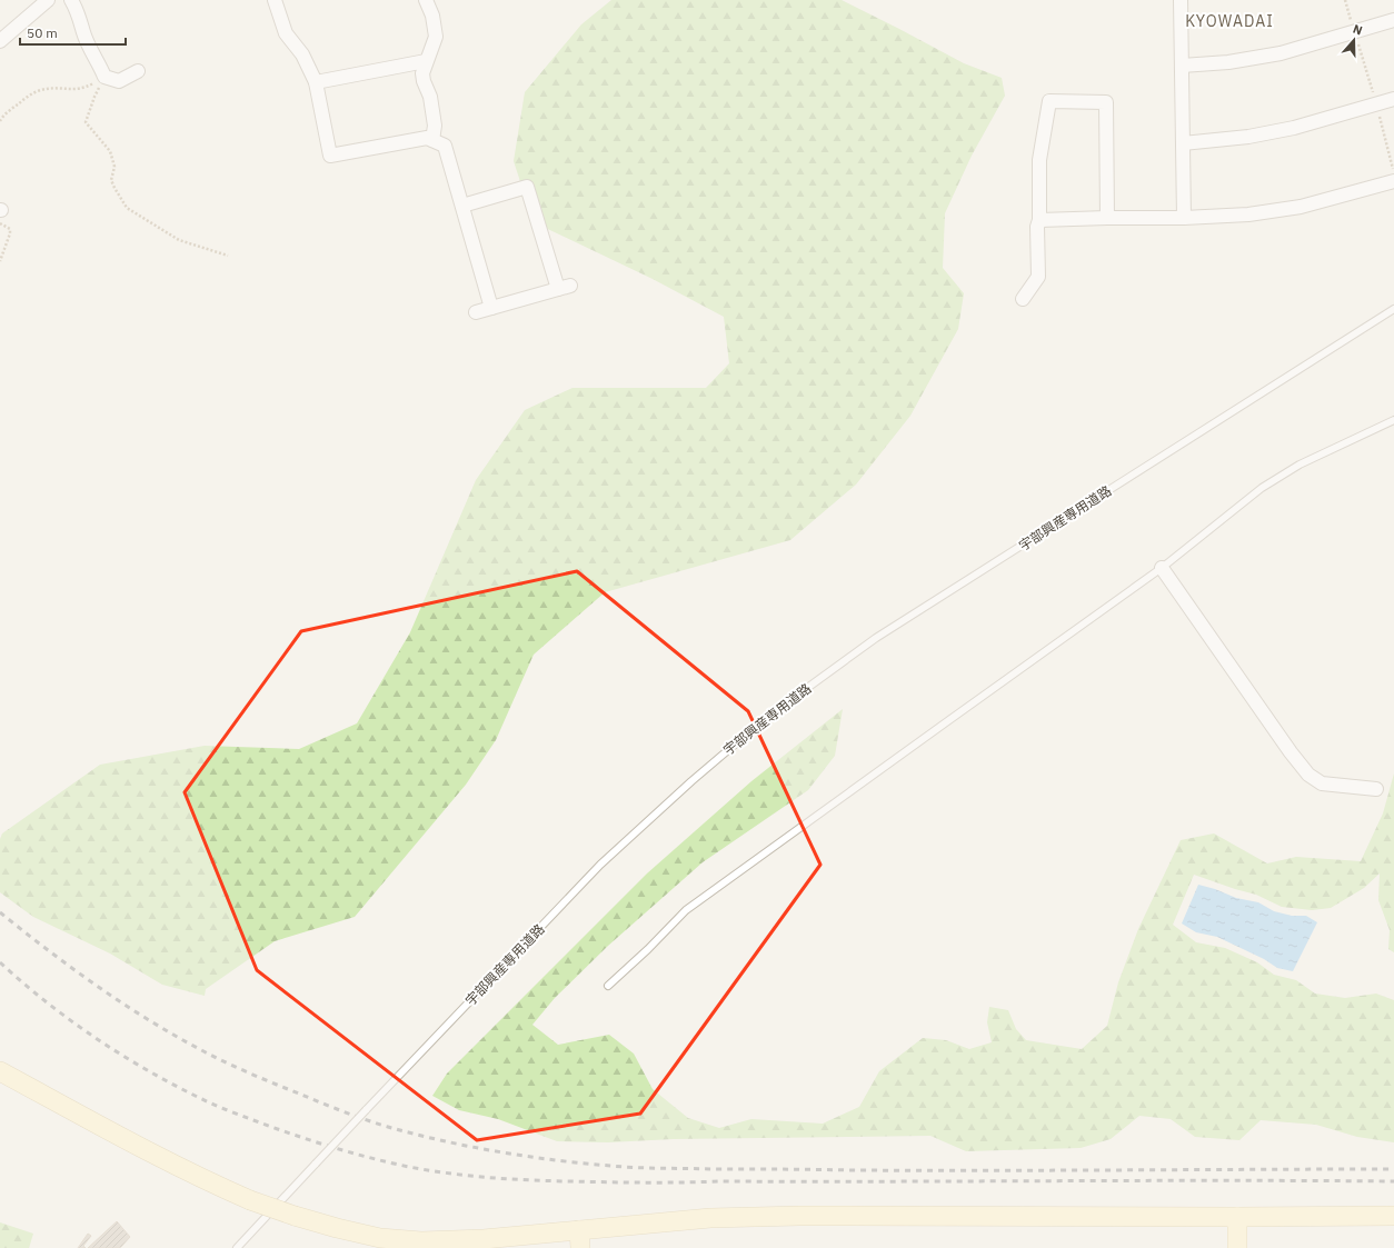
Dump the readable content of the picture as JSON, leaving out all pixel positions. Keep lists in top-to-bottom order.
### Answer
{
  "streets": {
    "lane": ["宇部興産専用道路"]
  },
  "districts": ["KYOWADAI"],
  "scale_bar": "50 m",
  "north": "top"
}
